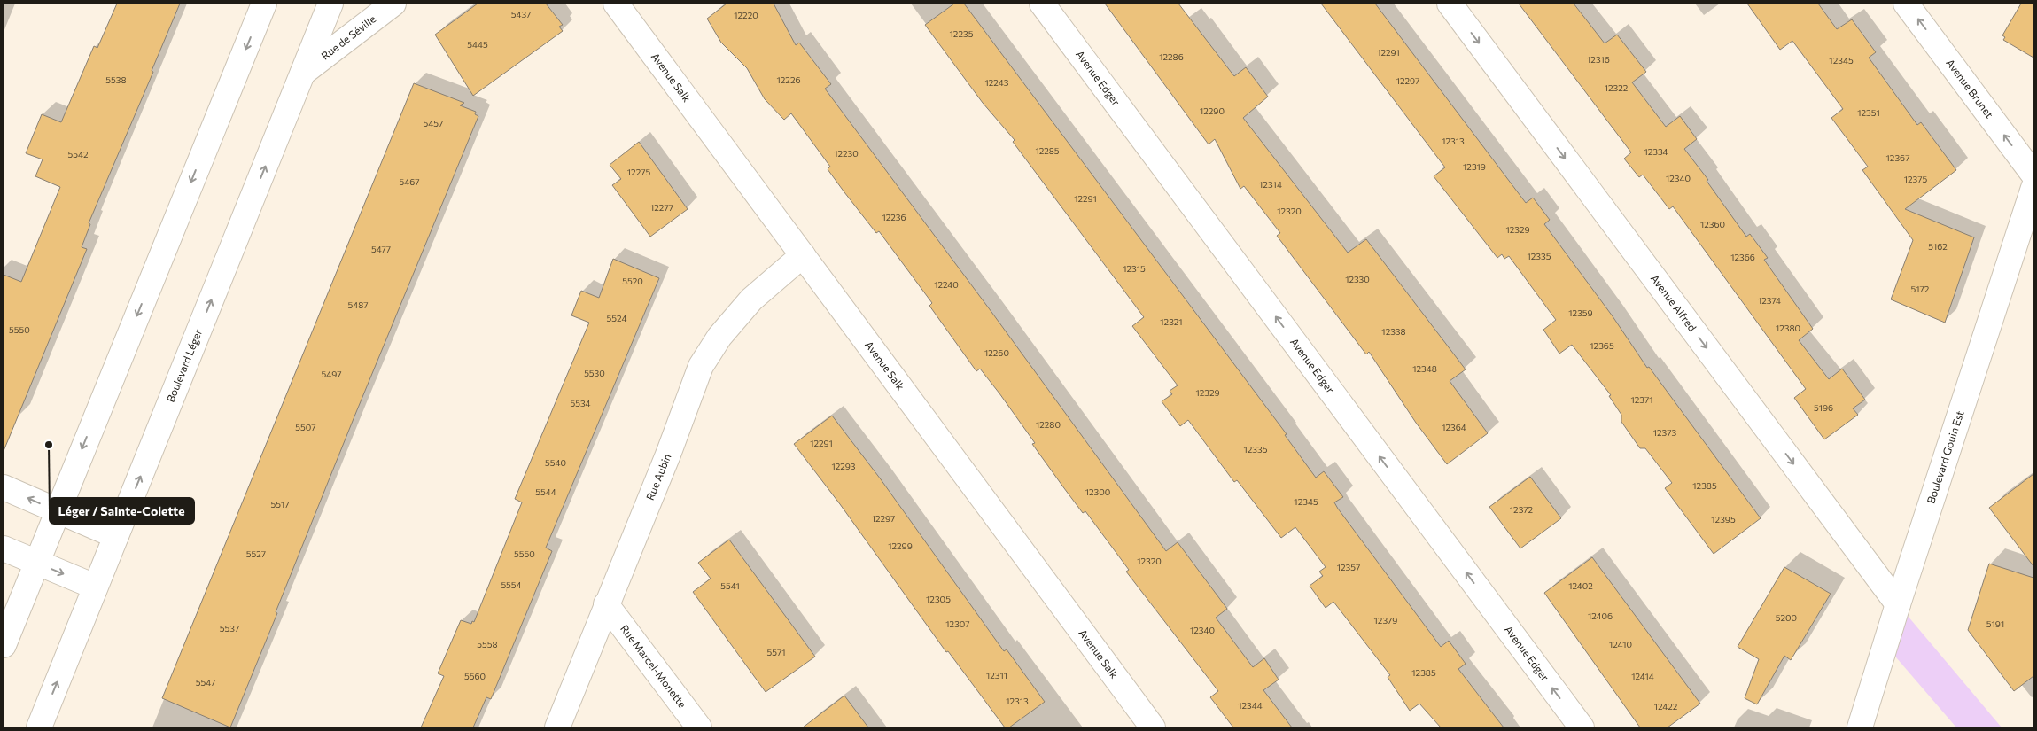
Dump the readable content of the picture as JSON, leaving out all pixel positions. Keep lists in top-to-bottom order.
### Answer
{
  "streets": {
    "street": [
      "Rue de Séville",
      "Avenue Salk",
      "Avenue Edger",
      "Avenue Brunet",
      "Avenue Alfred",
      "Boulevard Léger",
      "Boulevard Gouin Est",
      "Rue Aubin",
      "Rue Marcel-Monette"
    ]
  },
  "crossings": [
    ["Rue de Séville", "Boulevard Léger"],
    ["Avenue Salk", "Rue Aubin"],
    ["Avenue Alfred", "Boulevard Gouin Est"],
    ["Rue Aubin", "Rue Marcel-Monette"]
  ],
  "one_way": ["Avenue Edger", "Avenue Brunet", "Avenue Alfred"],
  "places": ["Léger / Sainte-Colette"],
  "house_numbers": [
    "5437",
    "12220",
    "12235",
    "5445",
    "12291",
    "12286",
    "12316",
    "12345",
    "5538",
    "12226",
    "12297",
    "12243",
    "12322",
    "12290",
    "12351",
    "5457",
    "12313",
    "12285",
    "12334",
    "12230",
    "5542",
    "12367",
    "12319",
    "12275",
    "12340",
    "12375",
    "5467",
    "12314",
    "12291",
    "12277",
    "12320",
    "12236",
    "12360",
    "12329",
    "5162",
    "5477",
    "12335",
    "12366",
    "12315",
    "12330",
    "5520",
    "12240",
    "5172",
    "12374",
    "5487",
    "12359",
    "5524",
    "12321",
    "12380",
    "5550",
    "12338",
    "12365",
    "12260",
    "12348",
    "5530",
    "5497",
    "12329",
    "12371",
    "5534",
    "5196",
    "12280",
    "5507",
    "12364",
    "12373",
    "12291",
    "12335",
    "5540",
    "12293",
    "12385",
    "5544",
    "12300",
    "12345",
    "5517",
    "12372",
    "12297",
    "12395",
    "12299",
    "5527",
    "5550",
    "12320",
    "12357",
    "5554",
    "5541",
    "12402",
    "12305",
    "12406",
    "5200",
    "12379",
    "12307",
    "5191",
    "5537",
    "12340",
    "5558",
    "12410",
    "5571",
    "12385",
    "12311",
    "5560",
    "12414",
    "5547",
    "12313",
    "12344",
    "12422"
  ]
}
